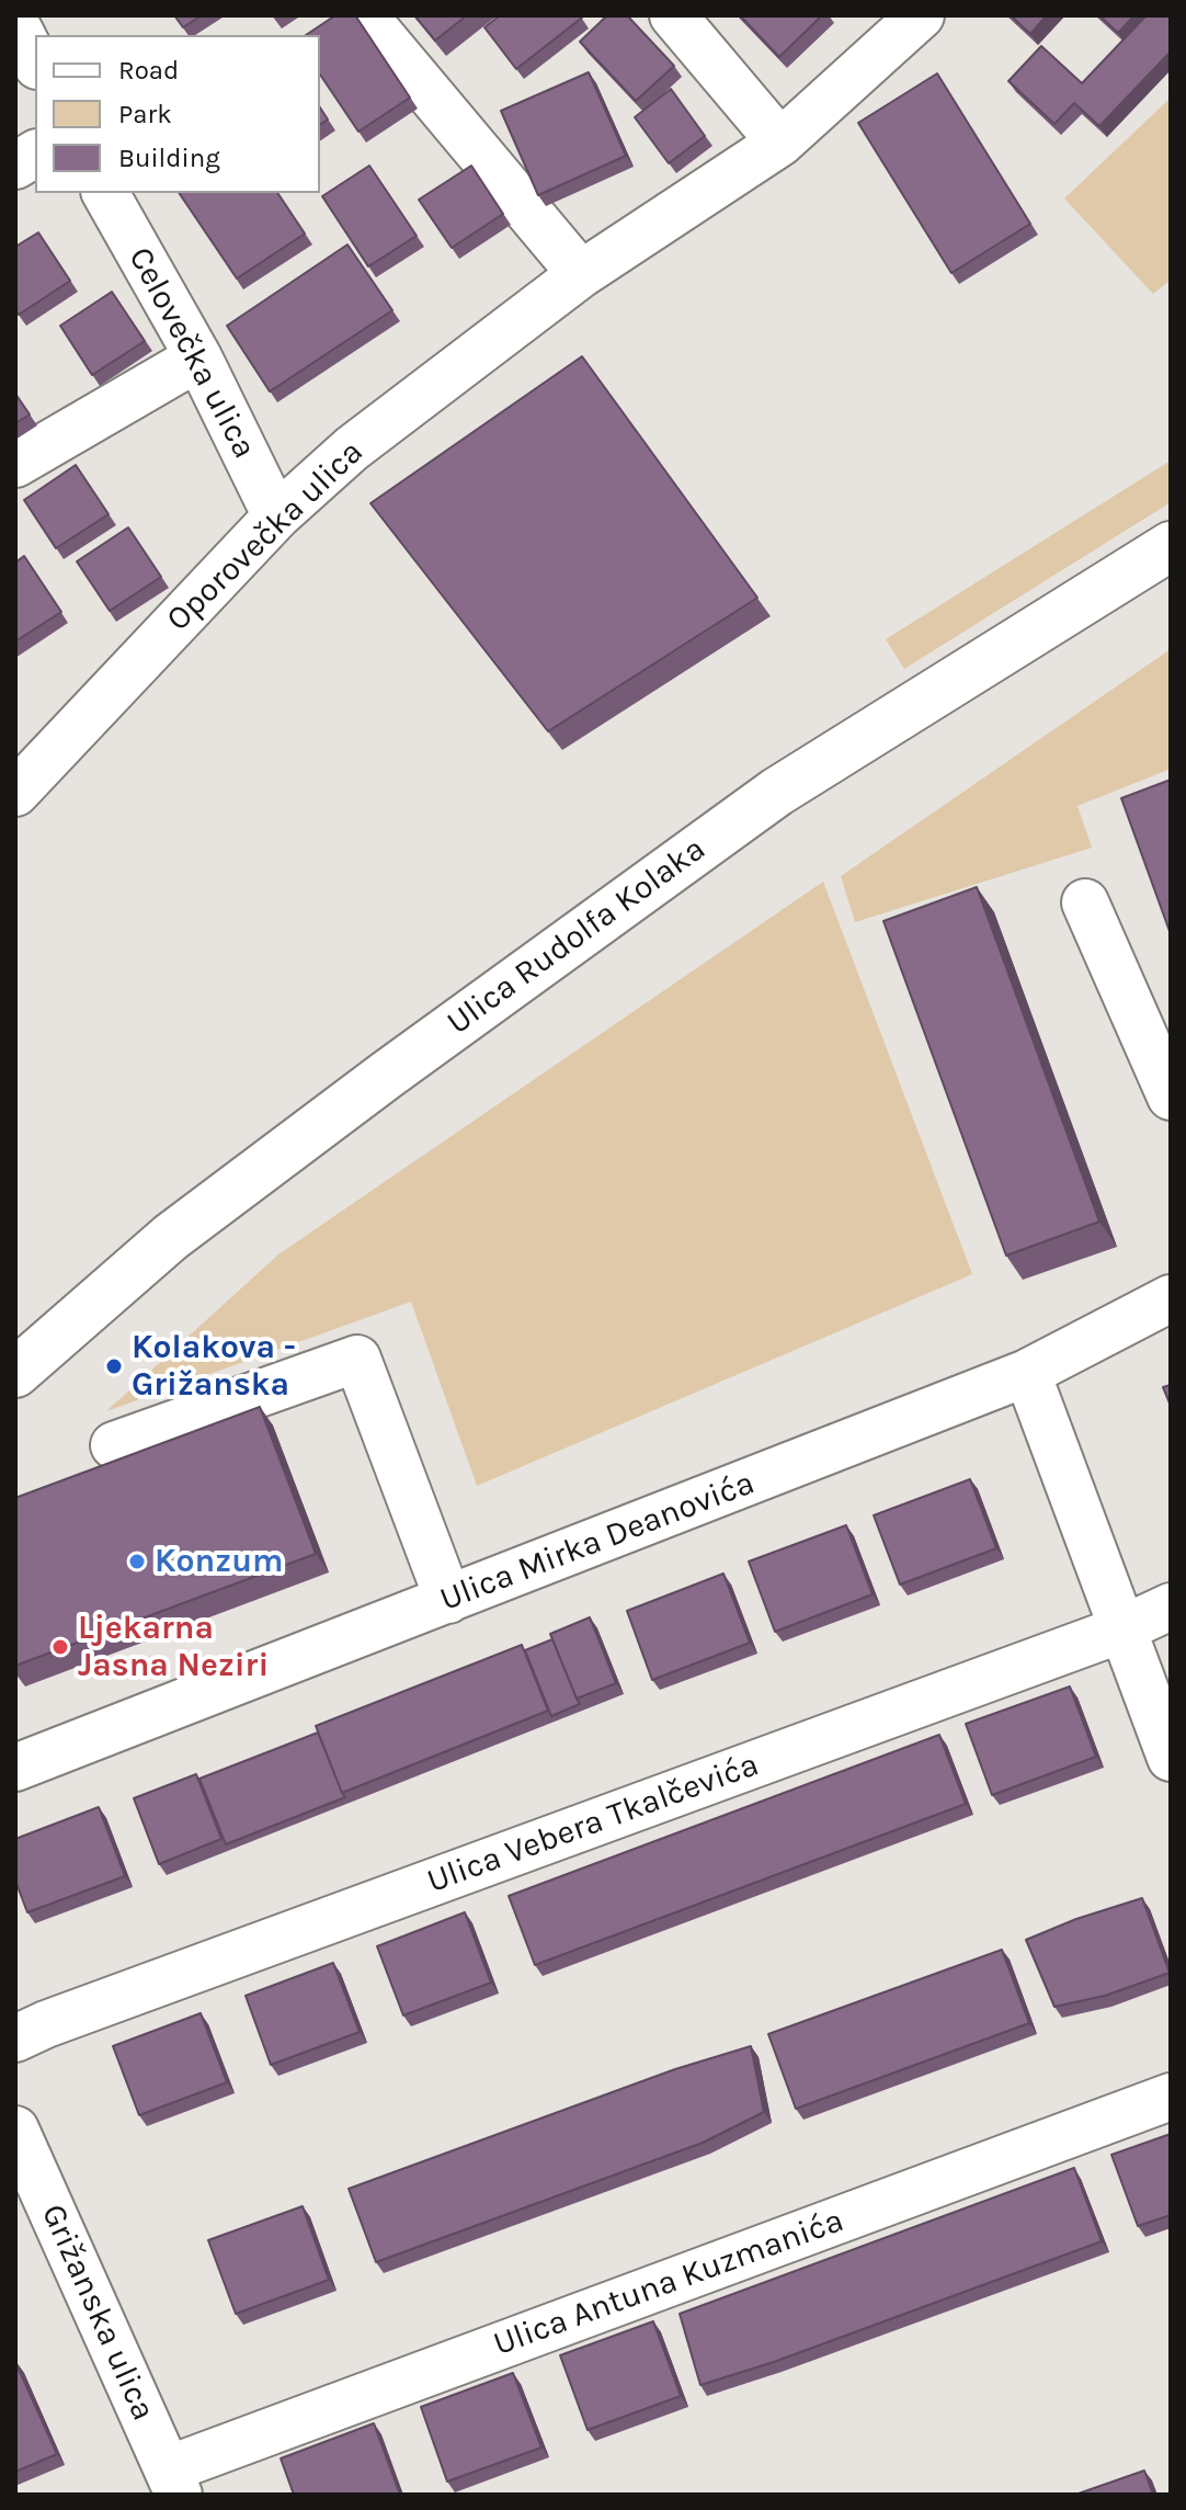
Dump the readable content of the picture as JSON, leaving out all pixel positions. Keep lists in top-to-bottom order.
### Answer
{
  "streets": {
    "main road": ["Ulica Rudolfa Kolaka"],
    "street": [
      "Celovečka ulica",
      "Oporovečka ulica",
      "Ulica Mirka Deanovića",
      "Ulica Vebera Tkalčevića",
      "Ulica Antuna Kuzmanića",
      "Grižanska ulica"
    ]
  },
  "crossings": [
    ["Celovečka ulica", "Oporovečka ulica"],
    ["Ulica Antuna Kuzmanića", "Grižanska ulica"]
  ],
  "places": ["Kolakova - Grižanska", "Konzum", "Ljekarna Jasna Neziri"],
  "legend": ["Road", "Park", "Building"]
}
